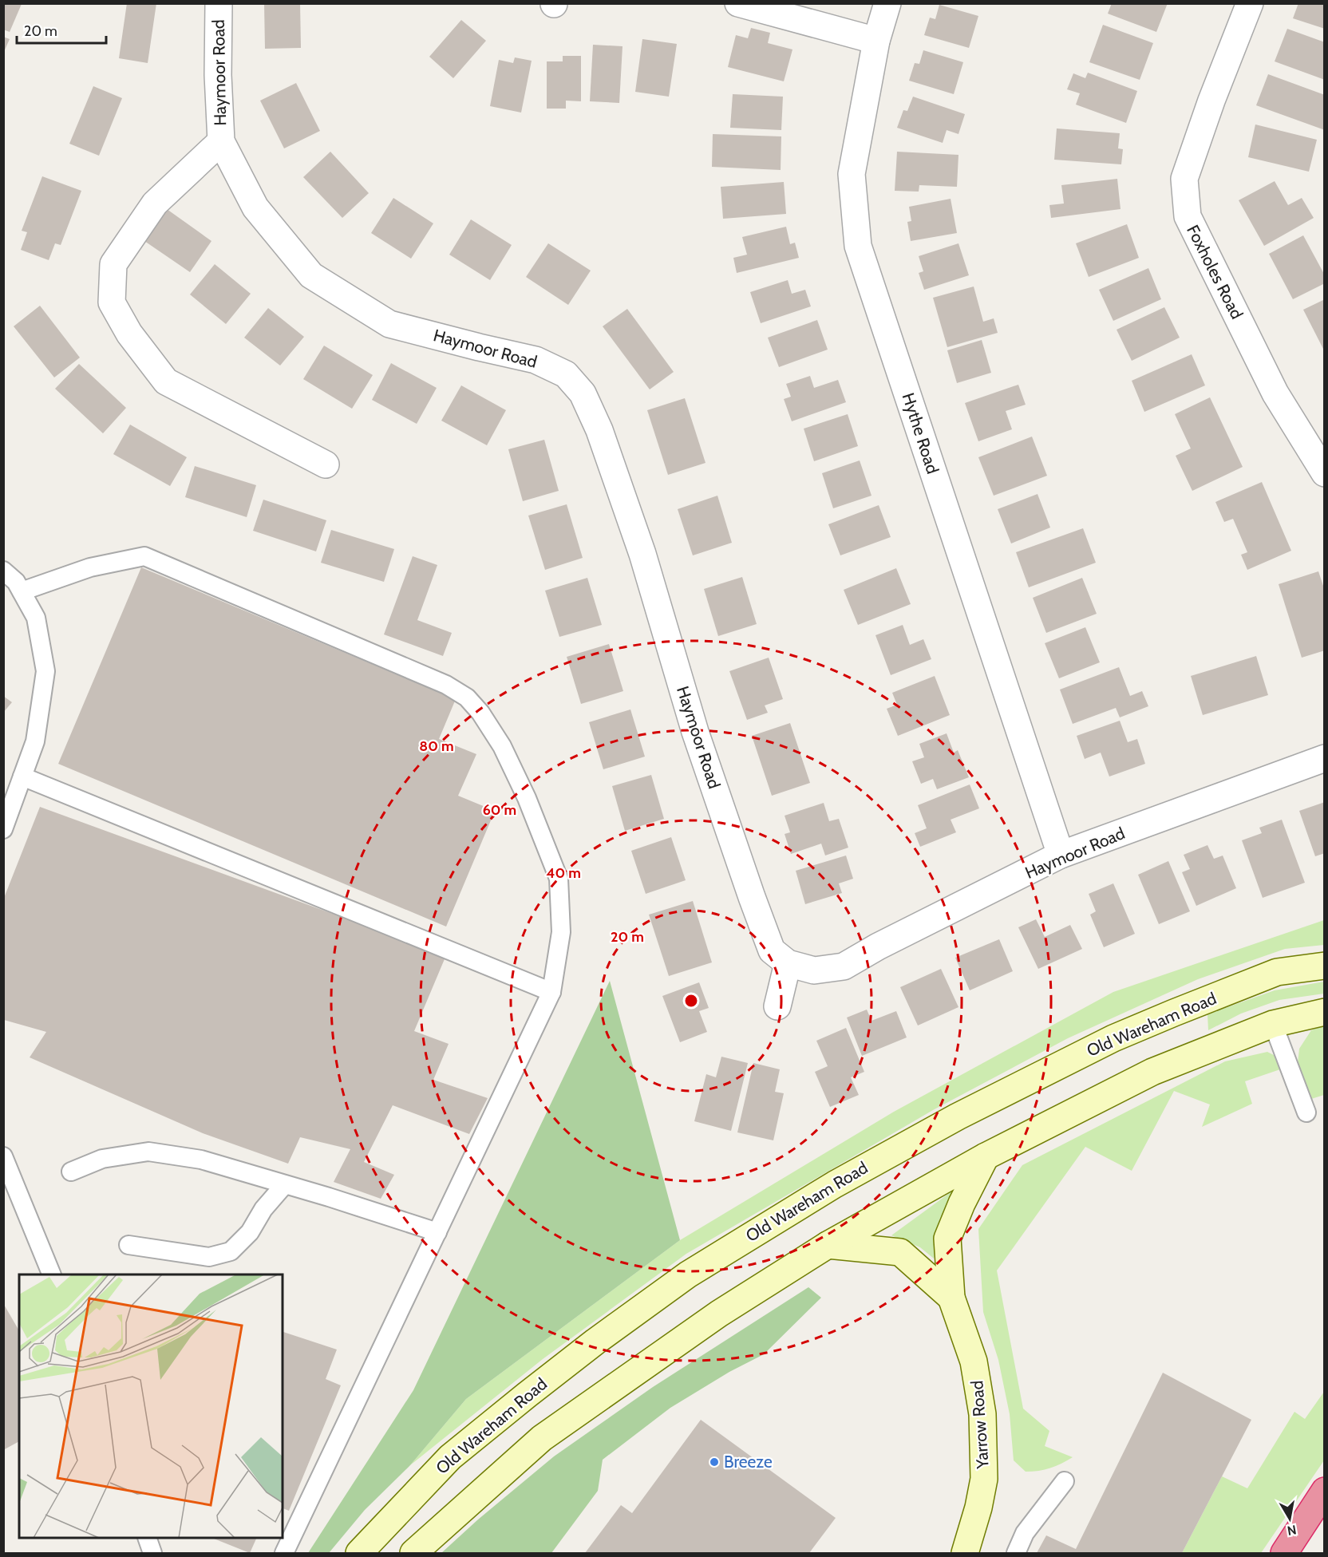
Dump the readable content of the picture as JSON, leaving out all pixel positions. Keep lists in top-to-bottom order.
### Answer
{
  "streets": {
    "street": [
      "Haymoor Road",
      "Foxholes Road",
      "Hythe Road",
      "Old Wareham Road",
      "Yarrow Road"
    ]
  },
  "crossings": [
    ["Haymoor Road", "Hythe Road"]
  ],
  "places": ["Breeze"],
  "scale_bar": "20 m",
  "north": "bottom",
  "rings": [
    "80 m",
    "60 m",
    "40 m",
    "20 m"
  ]
}
